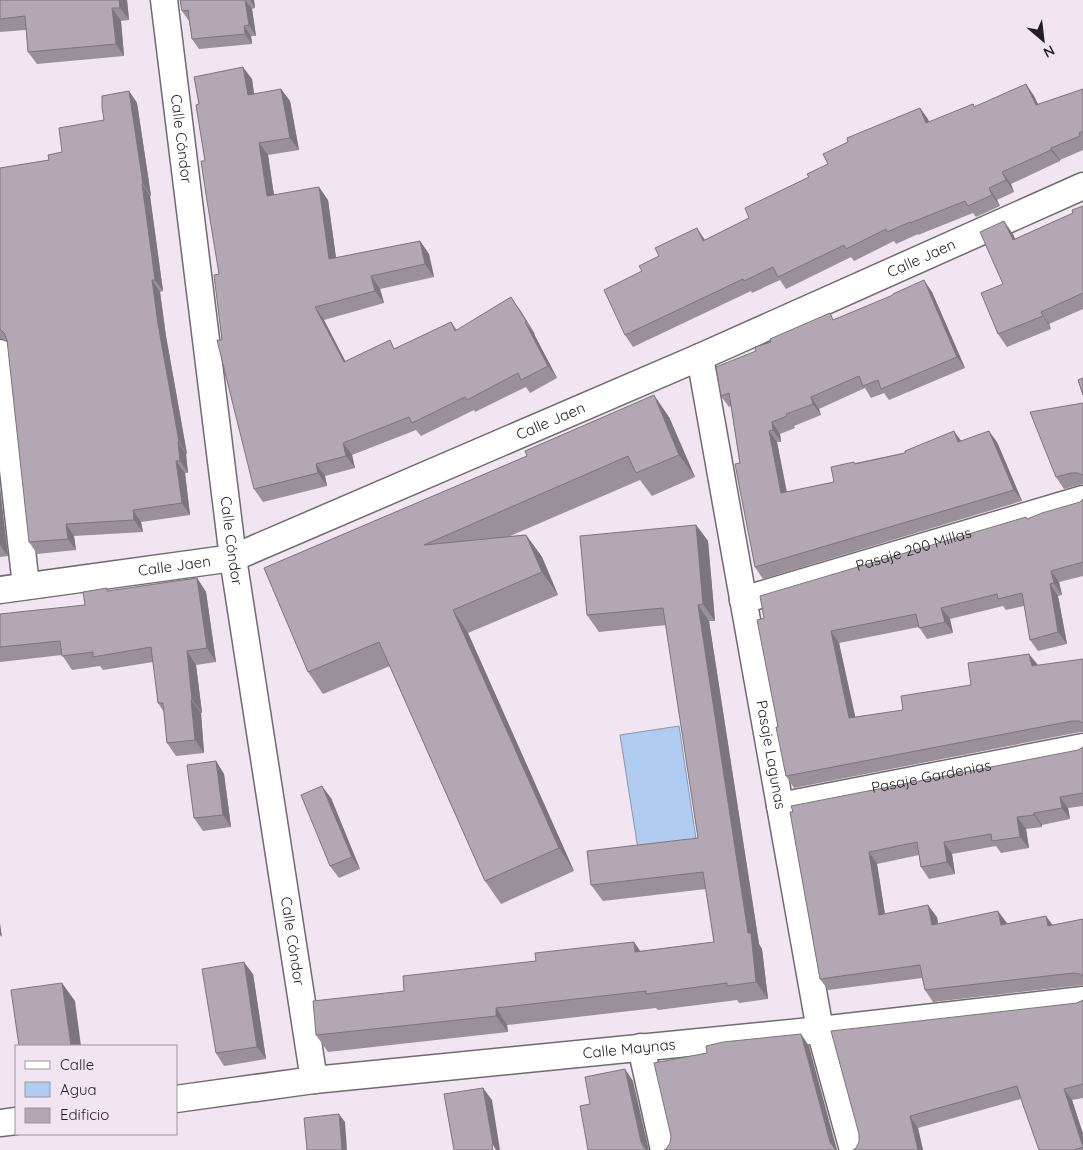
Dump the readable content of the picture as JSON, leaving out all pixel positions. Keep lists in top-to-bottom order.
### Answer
{
  "streets": {
    "street": [
      "Calle Cóndor",
      "Calle Jaen",
      "Pasaje 200 Millas",
      "Pasaje Lagunas",
      "Pasaje Gardenias",
      "Calle Maynas"
    ]
  },
  "crossings": [
    ["Calle Cóndor", "Calle Jaen"],
    ["Calle Cóndor", "Calle Maynas"],
    ["Calle Jaen", "Pasaje Lagunas"],
    ["Pasaje 200 Millas", "Pasaje Lagunas"],
    ["Pasaje Lagunas", "Pasaje Gardenias"],
    ["Pasaje Lagunas", "Calle Maynas"]
  ],
  "legend": ["Calle", "Agua", "Edificio"],
  "north": "bottom right"
}
